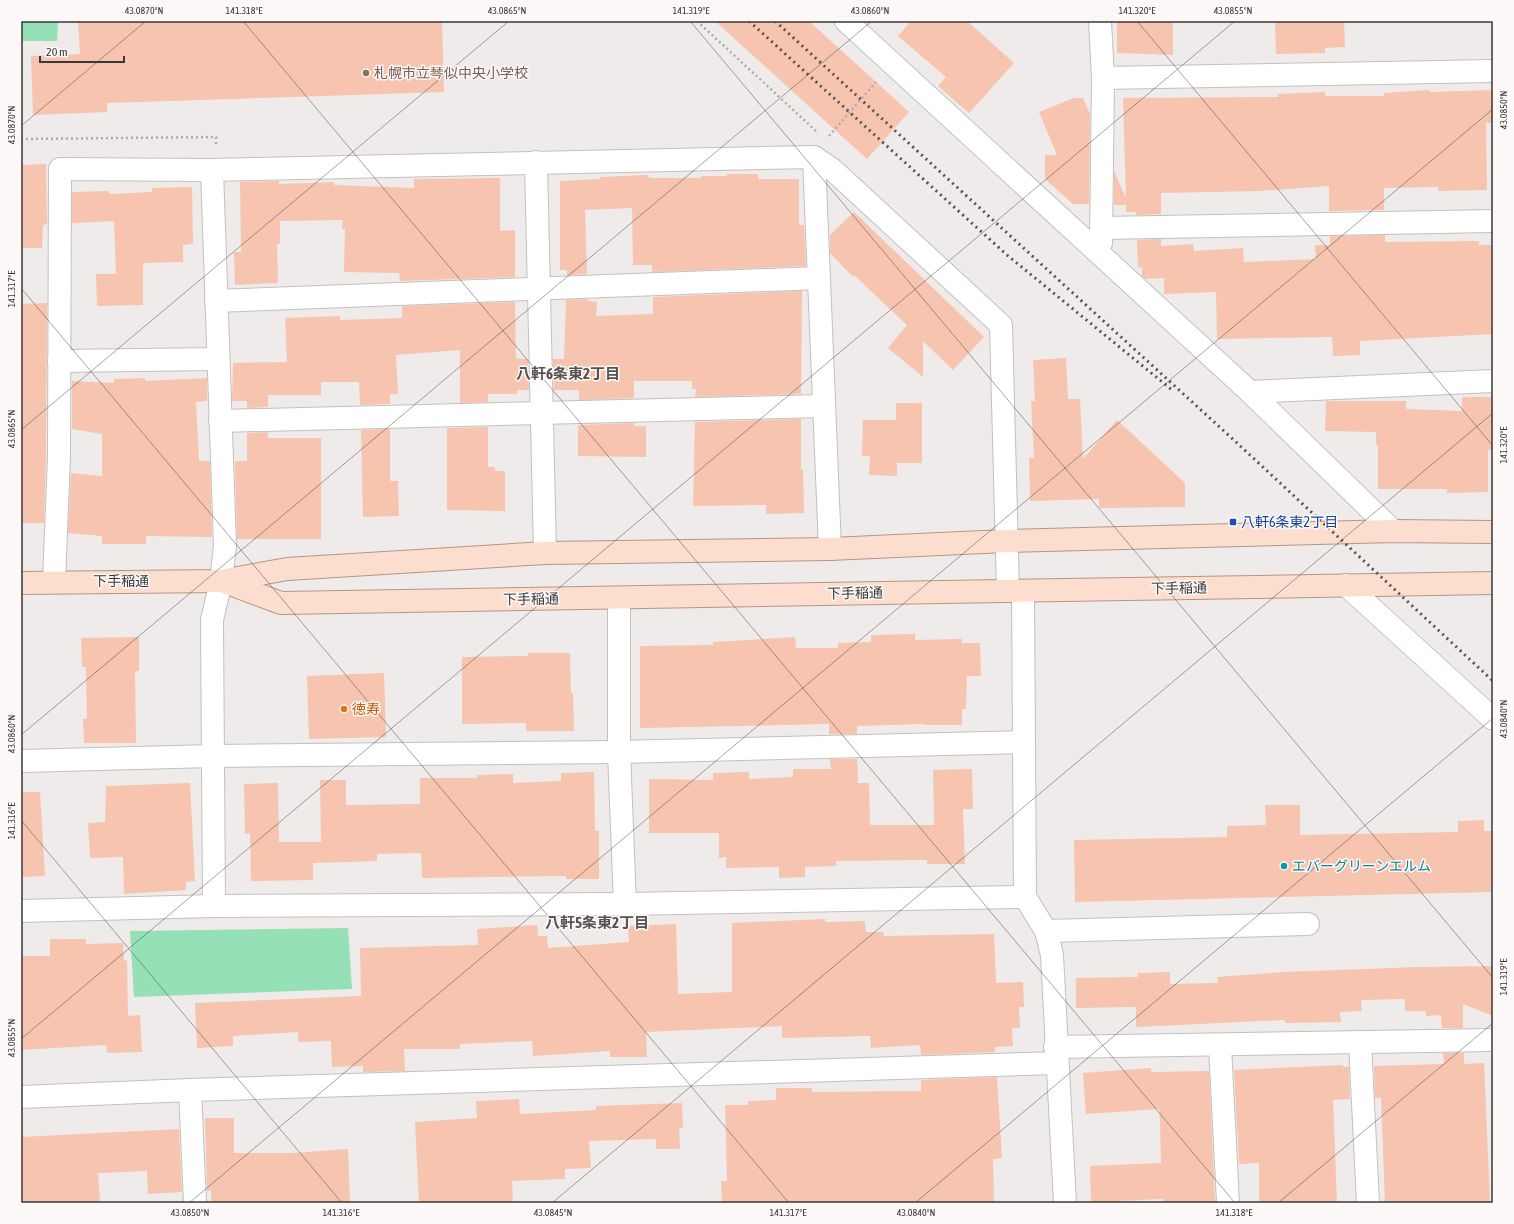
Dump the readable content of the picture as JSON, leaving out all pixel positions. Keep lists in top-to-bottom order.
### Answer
{
  "streets": {
    "main road": ["下手稲通"]
  },
  "districts": ["八軒6条東2丁目", "八軒5条東2丁目"],
  "places": {
    "other": ["札幌市立琴似中央小学校", "徳寿", "エバーグリーンエルム"],
    "transit": ["八軒6条東2丁目"]
  },
  "scale_bar": "20 m",
  "coordinates": [
    "43.0870°N",
    "141.318°E",
    "43.0865°N",
    "141.319°E",
    "43.0860°N",
    "141.320°E",
    "43.0855°N",
    "43.0850°N",
    "141.317°E",
    "43.0840°N",
    "141.316°E",
    "43.0845°N"
  ]
}
